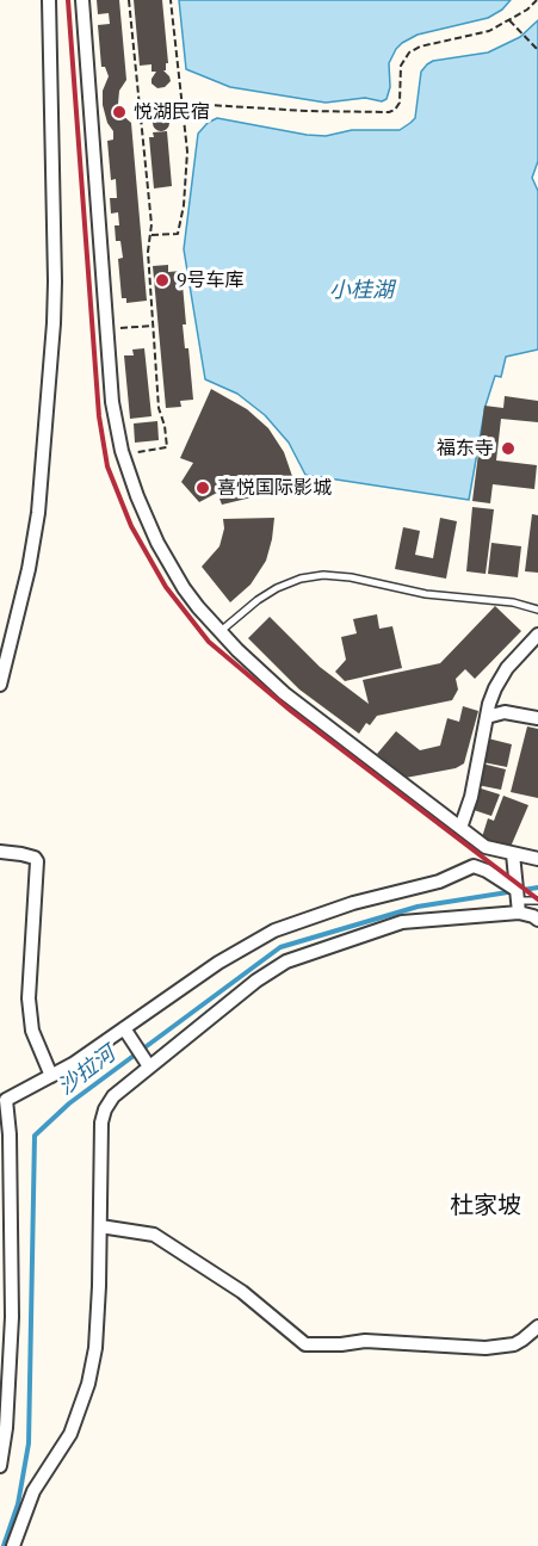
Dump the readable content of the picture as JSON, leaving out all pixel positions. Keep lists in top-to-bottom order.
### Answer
{
  "districts": ["杜家坡"],
  "water": ["小桂湖", "沙拉河"],
  "places": [
    "悦湖民宿",
    "9号车库",
    "福东寺",
    "喜悦国际影城"
  ]
}
